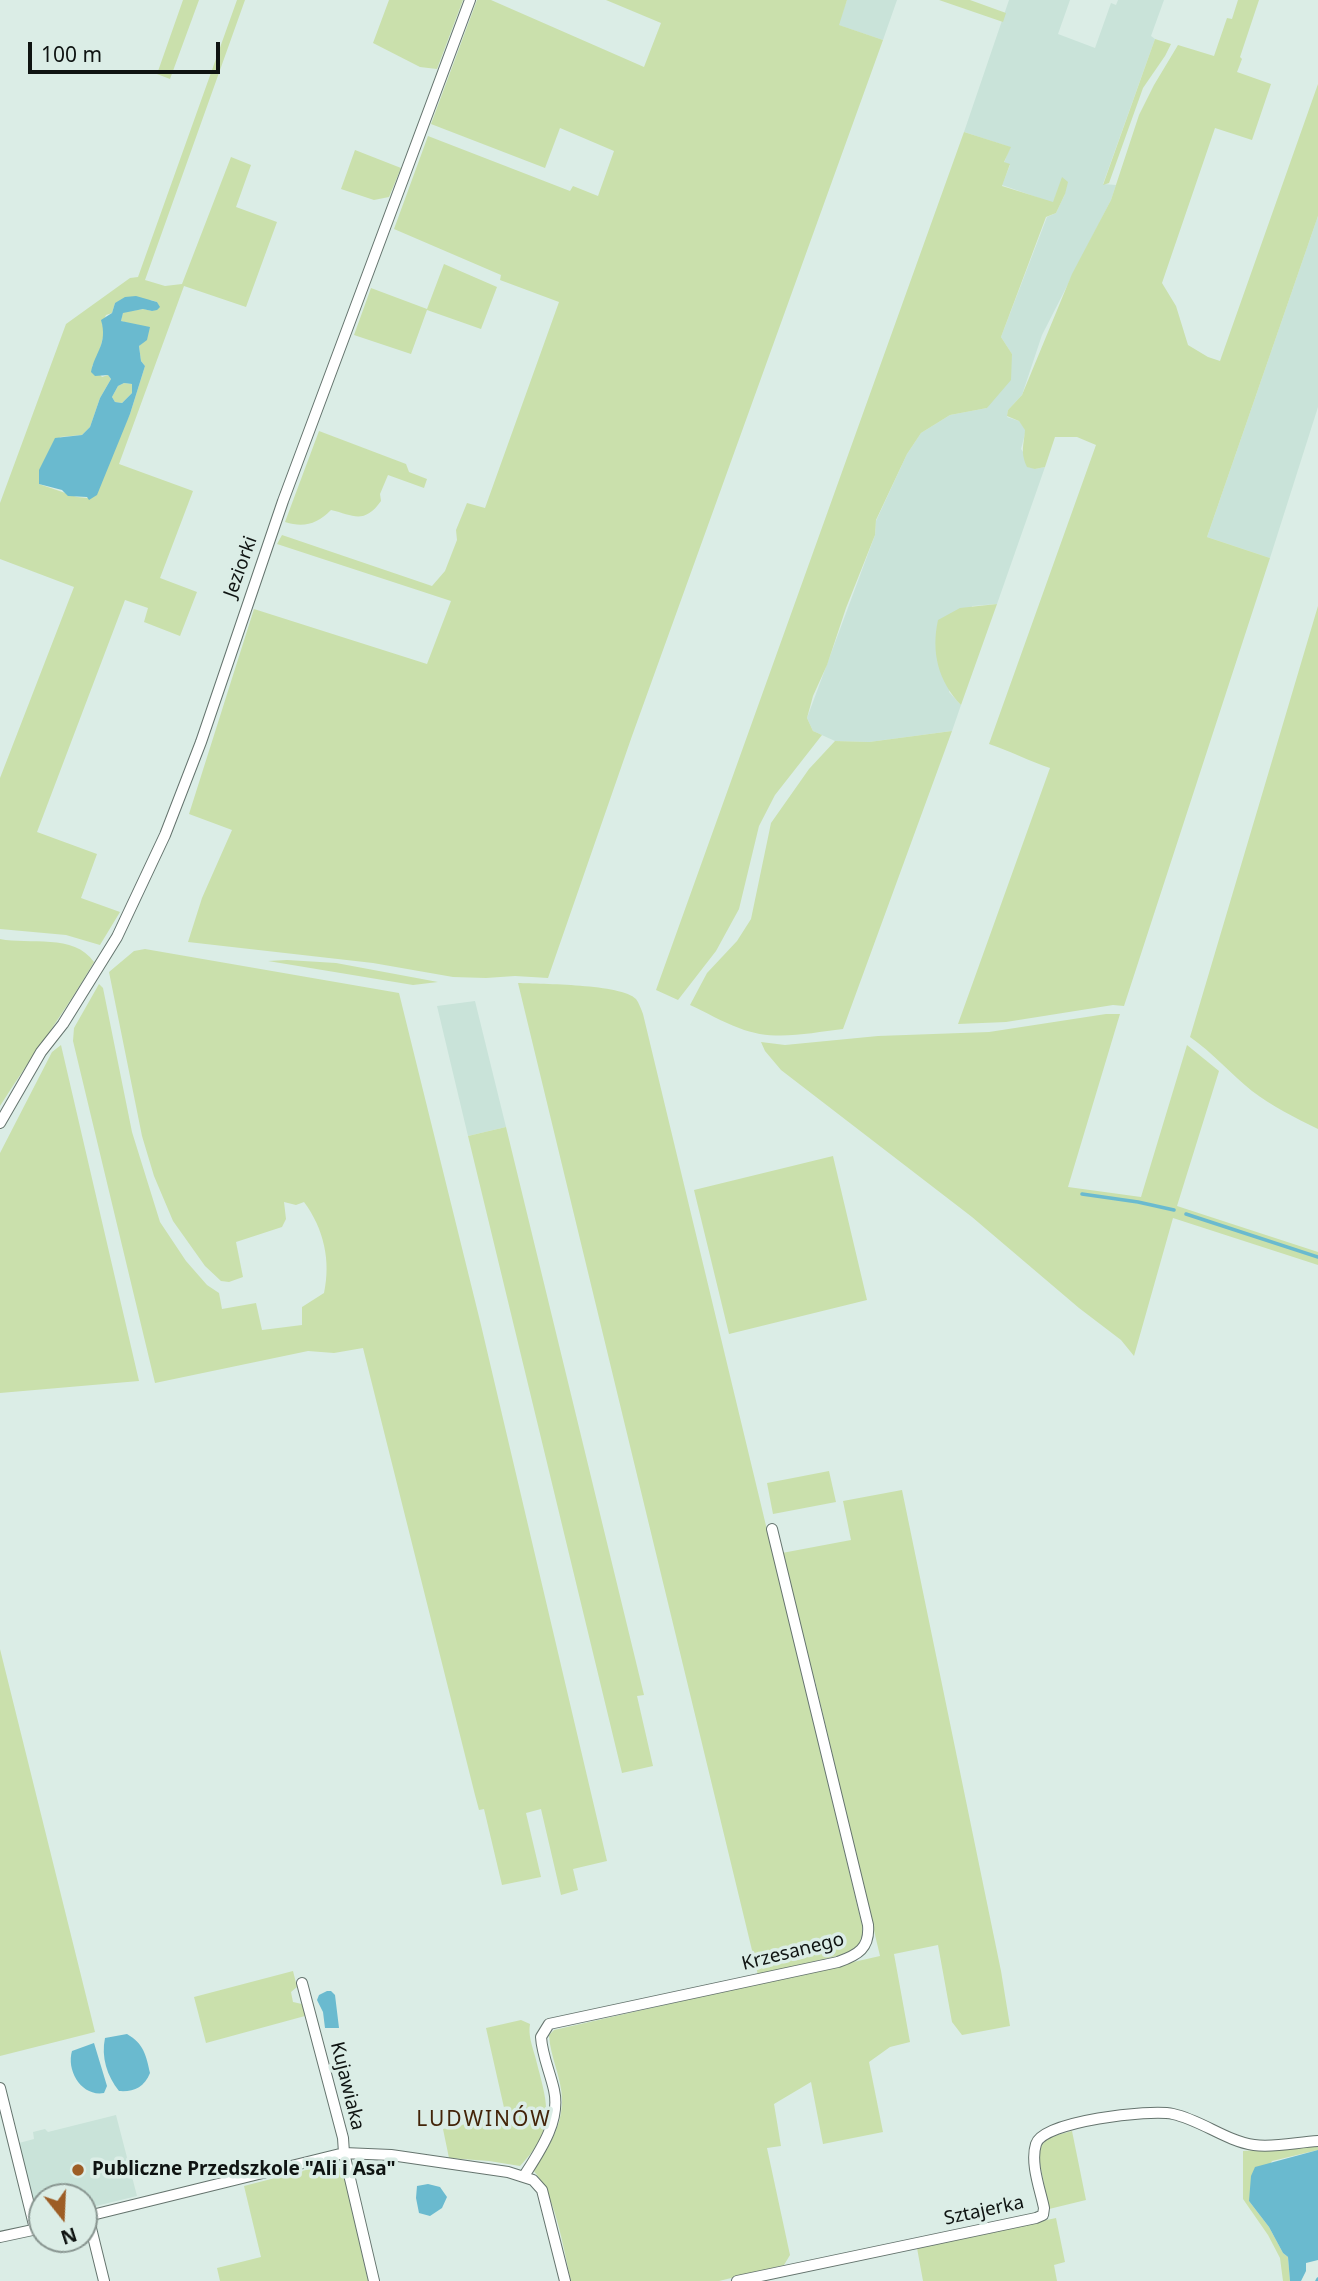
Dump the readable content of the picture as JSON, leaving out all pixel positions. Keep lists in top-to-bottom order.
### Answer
{
  "streets": {
    "street": [
      "Jeziorki",
      "Krzesanego",
      "Kujawiaka",
      "Sztajerka"
    ]
  },
  "districts": ["LUDWINÓW"],
  "places": ["Publiczne Przedszkole \"Ali i Asa\""],
  "scale_bar": "100 m",
  "north": "bottom"
}
